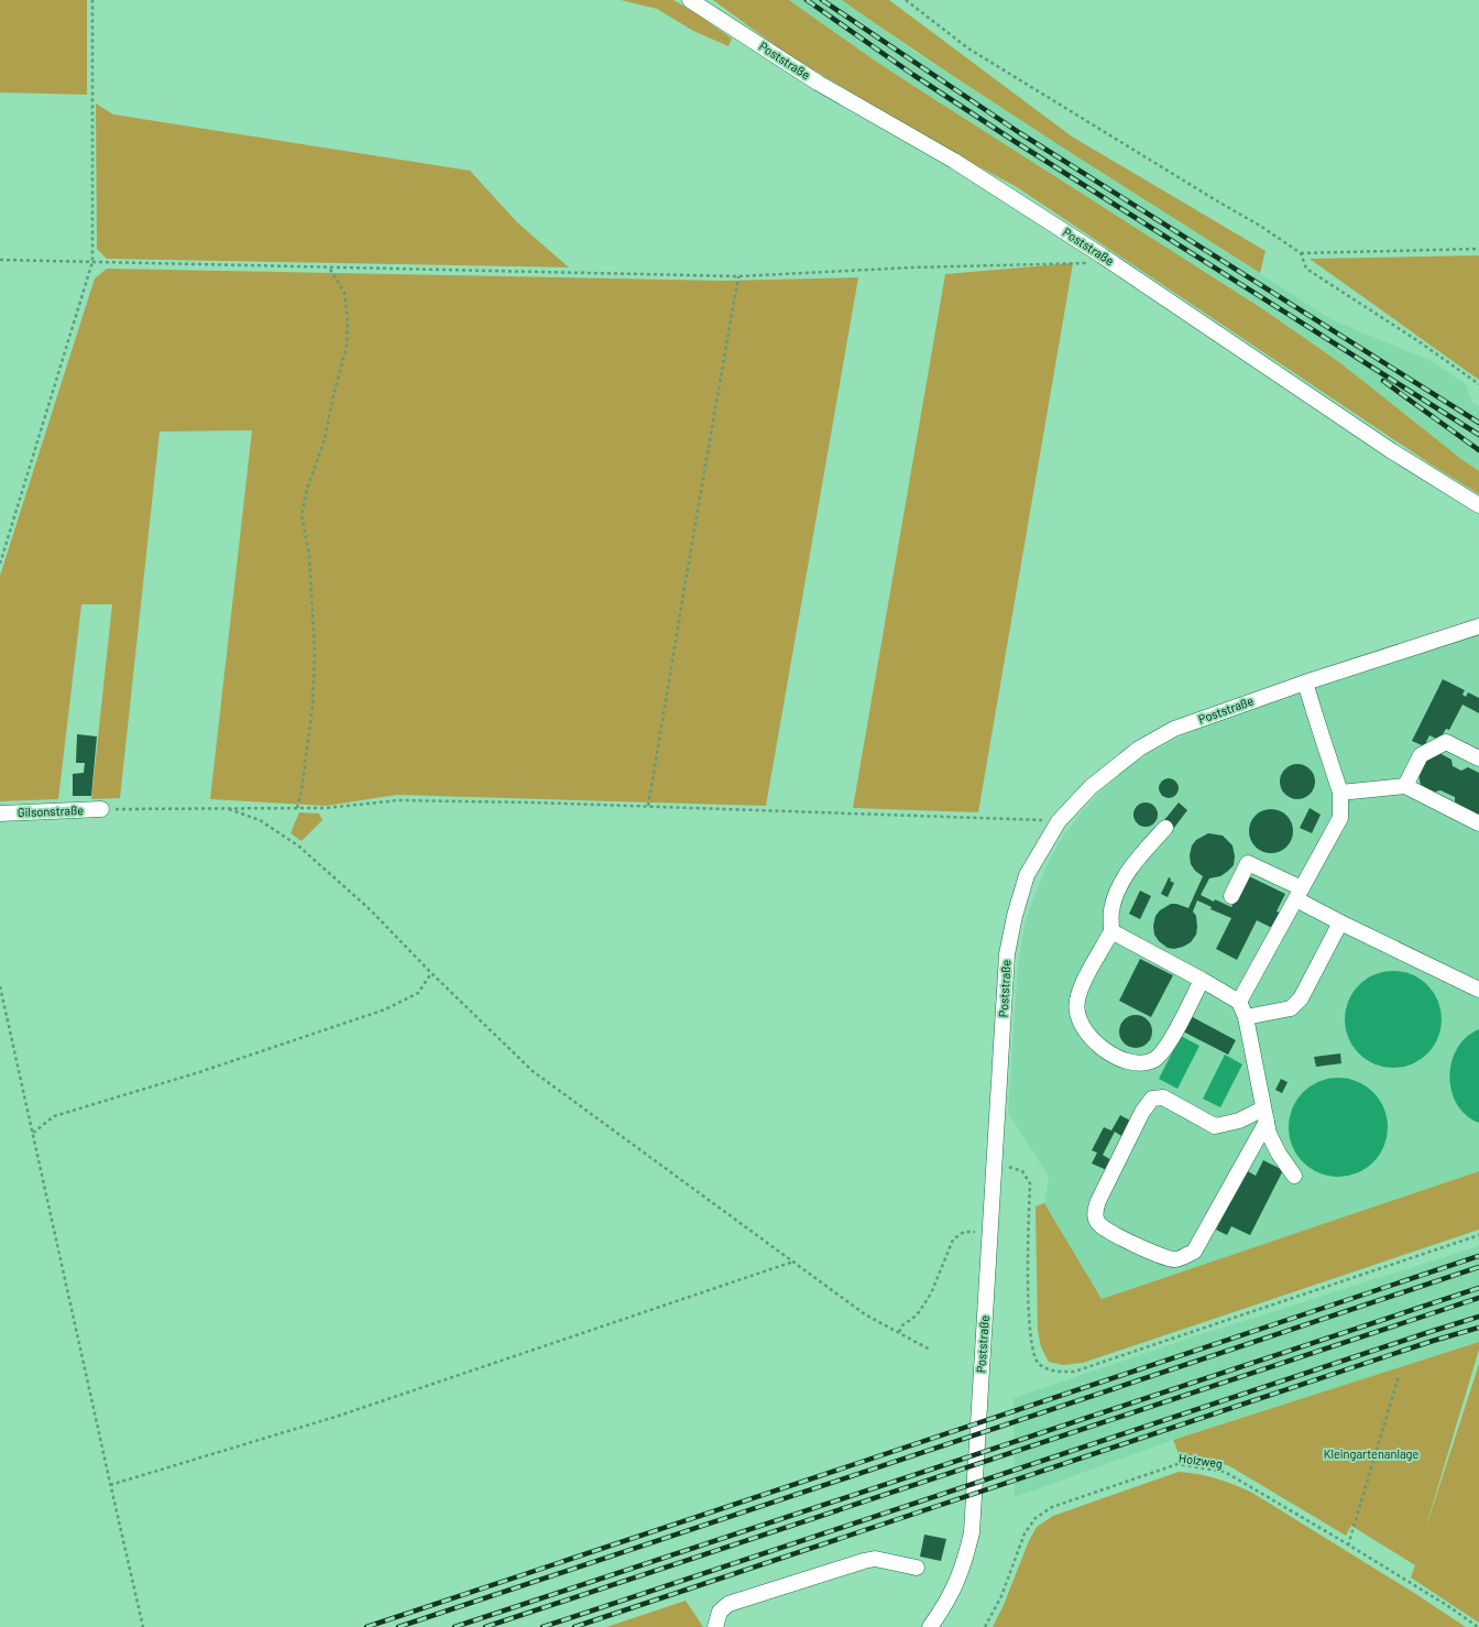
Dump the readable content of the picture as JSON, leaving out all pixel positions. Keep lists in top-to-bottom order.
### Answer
{
  "streets": {
    "street": ["Poststraße", "Gilsonstraße"],
    "path": ["Holzweg"]
  },
  "parks": ["Kleingartenanlage"]
}
